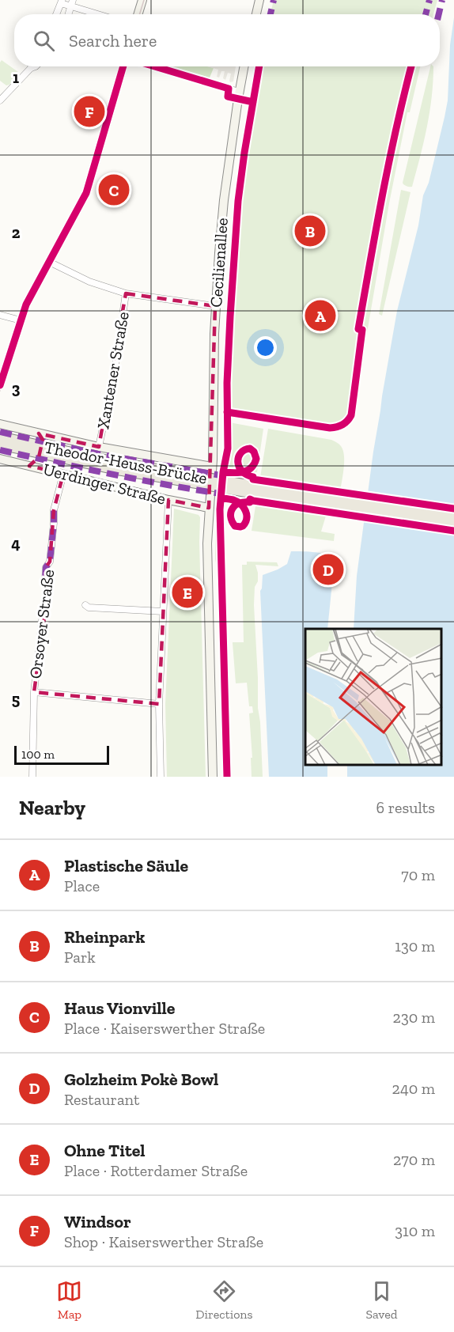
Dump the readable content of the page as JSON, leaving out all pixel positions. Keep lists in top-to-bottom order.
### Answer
{
  "streets": {
    "main road": ["Theodor-Heuss-Brücke"],
    "street": [
      "Cecilienallee",
      "Xantener Straße",
      "Uerdinger Straße",
      "Orsoyer Straße"
    ]
  },
  "crossings": [
    ["Cecilienallee", "Uerdinger Straße"],
    ["Xantener Straße", "Uerdinger Straße"],
    ["Uerdinger Straße", "Orsoyer Straße"]
  ],
  "scale_bar": "100 m",
  "page": {
    "search": "Search here",
    "pins": [
      "F",
      "C",
      "B",
      "A",
      "D",
      "E"
    ],
    "scale": "100 m",
    "heading": ["Nearby", "6 results"],
    "list": [
      {
        "mark": "A",
        "name": "Plastische Säule",
        "note": "Place",
        "value": "70 m"
      },
      {
        "mark": "B",
        "name": "Rheinpark",
        "note": "Park",
        "value": "130 m"
      },
      {
        "mark": "C",
        "name": "Haus Vionville",
        "note": "Place · Kaiserswerther Straße",
        "value": "230 m"
      },
      {
        "mark": "D",
        "name": "Golzheim Pokè Bowl",
        "note": "Restaurant",
        "value": "240 m"
      },
      {
        "mark": "E",
        "name": "Ohne Titel",
        "note": "Place · Rotterdamer Straße",
        "value": "270 m"
      },
      {
        "mark": "F",
        "name": "Windsor",
        "note": "Shop · Kaiserswerther Straße",
        "value": "310 m"
      }
    ],
    "nav": ["Map", "Directions", "Saved"]
  },
  "grid": {
    "rows": [
      "1",
      "2",
      "3",
      "4",
      "5"
    ]
  }
}
